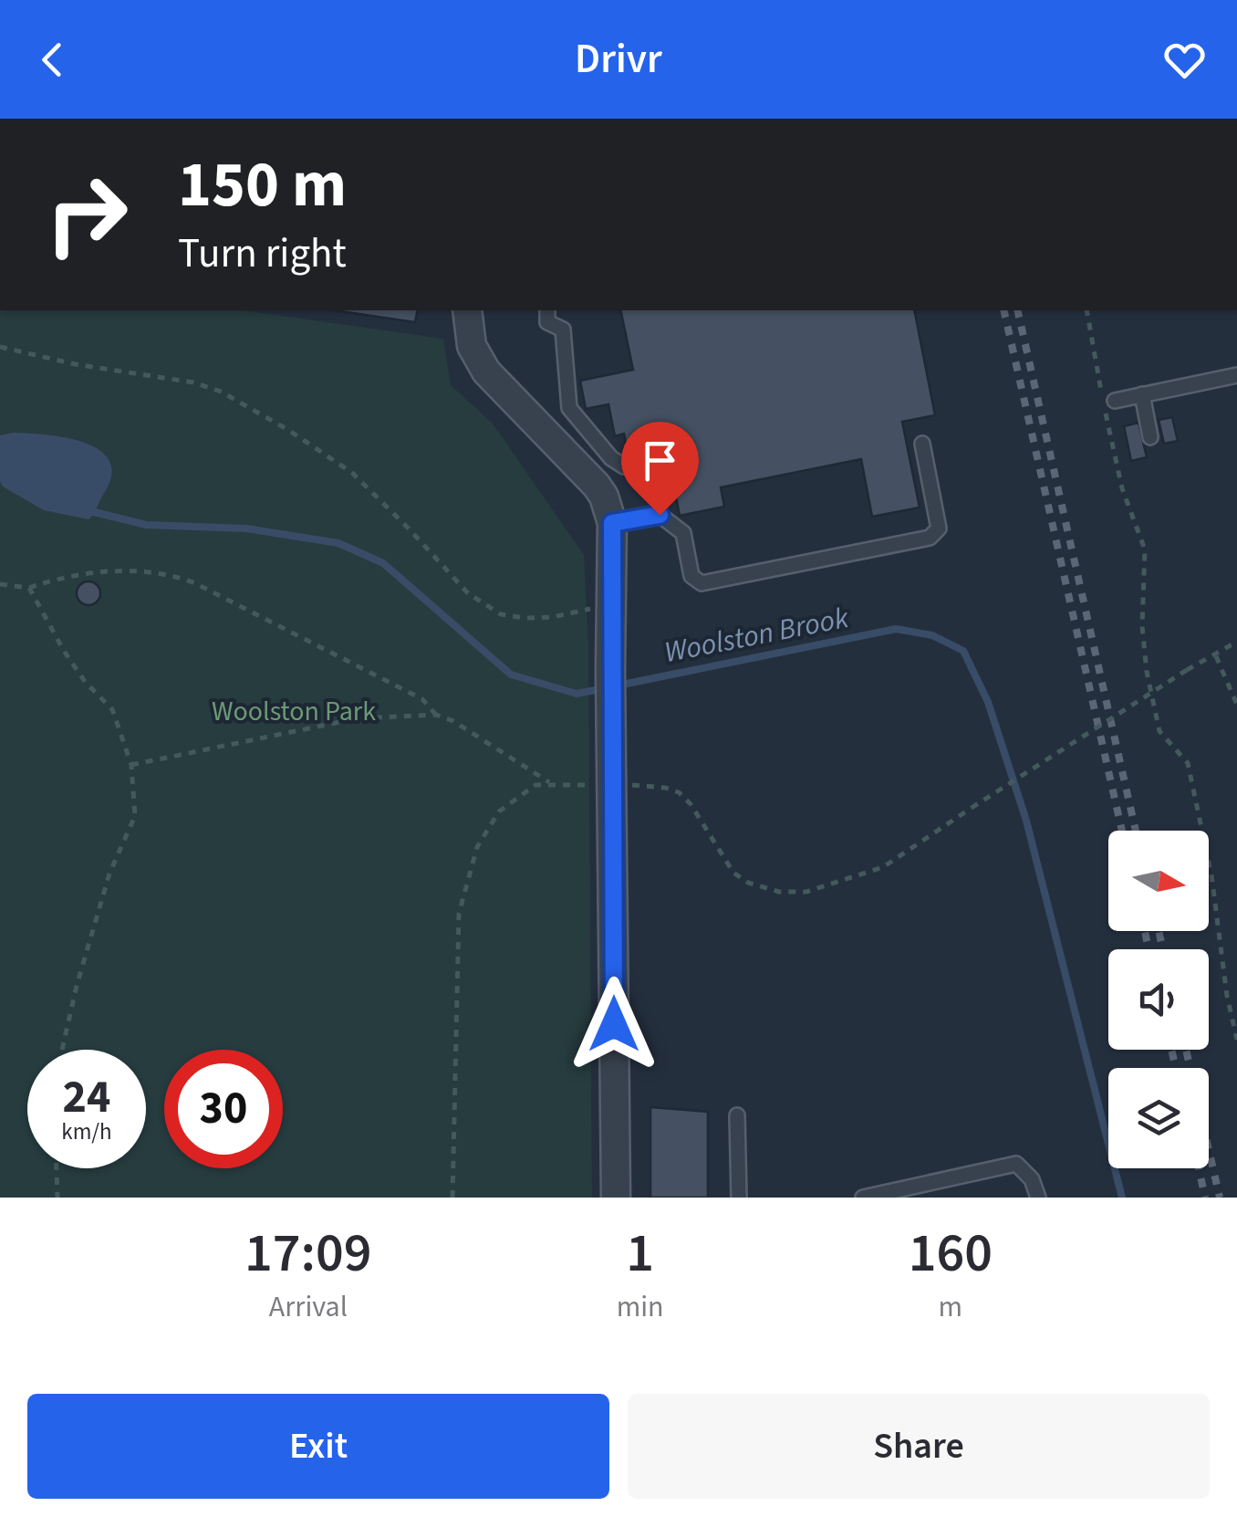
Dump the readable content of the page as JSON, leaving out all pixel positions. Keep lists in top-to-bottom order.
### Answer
{
  "water": ["Woolston Brook"],
  "parks": ["Woolston Park"],
  "north": "right",
  "page": {
    "header": "Drivr",
    "turn": ["150 m", "Turn right"],
    "speed": "24 km/h",
    "limit": "30",
    "eta": [
      "17:09",
      "Arrival",
      "1",
      "min",
      "160",
      "m"
    ],
    "buttons": ["Exit", "Share"]
  }
}
